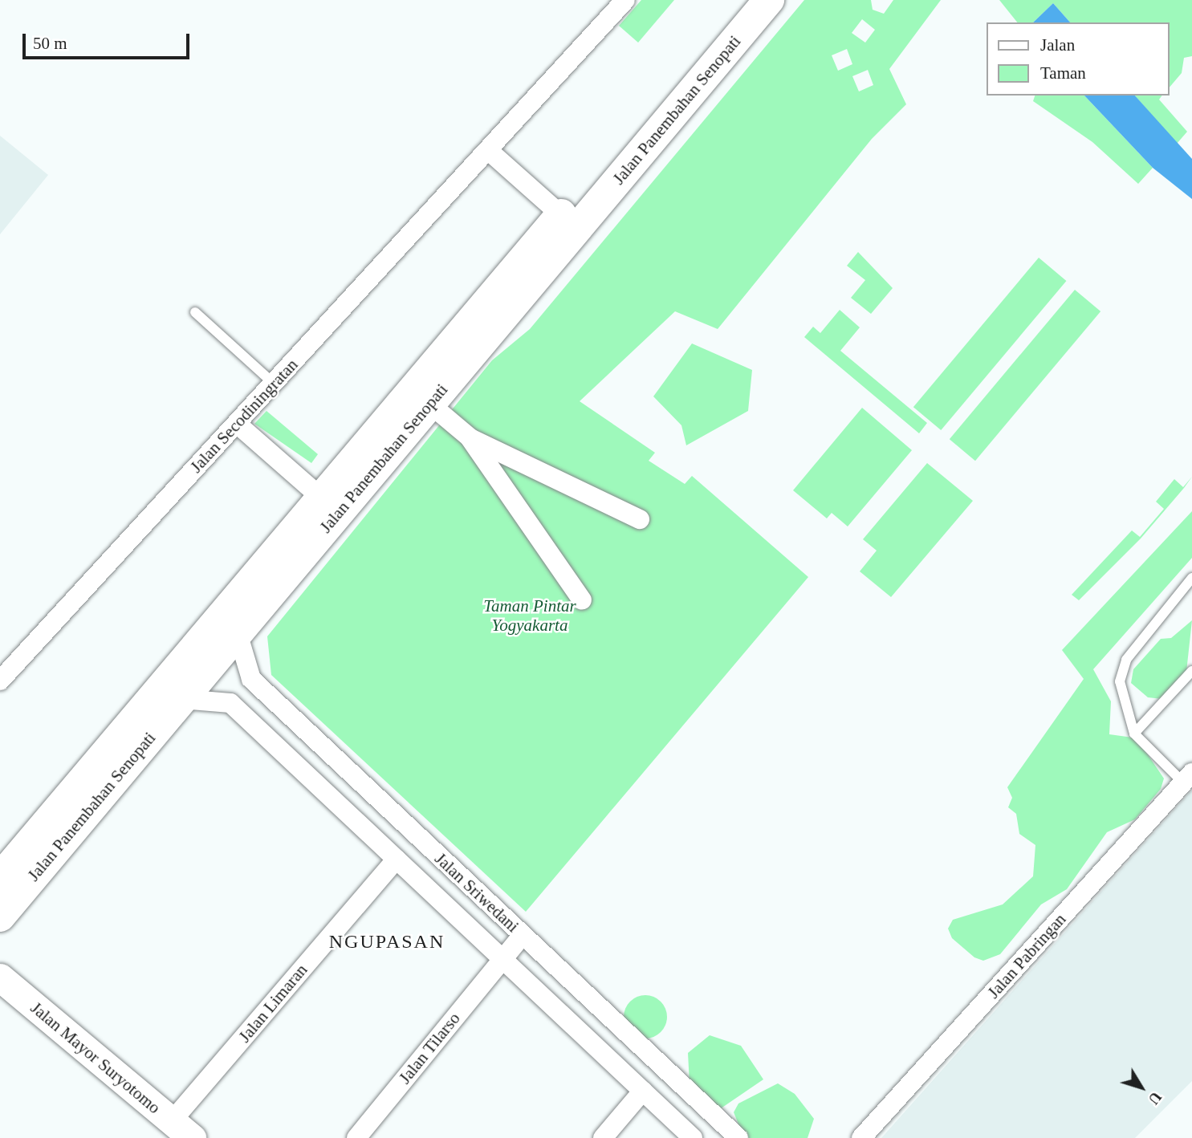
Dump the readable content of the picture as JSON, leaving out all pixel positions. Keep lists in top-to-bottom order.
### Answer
{
  "streets": {
    "main road": ["Jalan Panembahan Senopati", "Jalan Mayor Suryotomo"],
    "street": [
      "Jalan Secodiningratan",
      "Jalan Sriwedani",
      "Jalan Pabringan",
      "Jalan Limaran",
      "Jalan Tilarso"
    ]
  },
  "crossings": [
    ["Jalan Sriwedani", "Jalan Limaran"],
    ["Jalan Sriwedani", "Jalan Tilarso"],
    ["Jalan Limaran", "Jalan Mayor Suryotomo"]
  ],
  "districts": ["NGUPASAN"],
  "parks": ["Taman Pintar Yogyakarta"],
  "legend": ["Jalan", "Taman"],
  "scale_bar": "50 m",
  "north": "bottom right"
}
